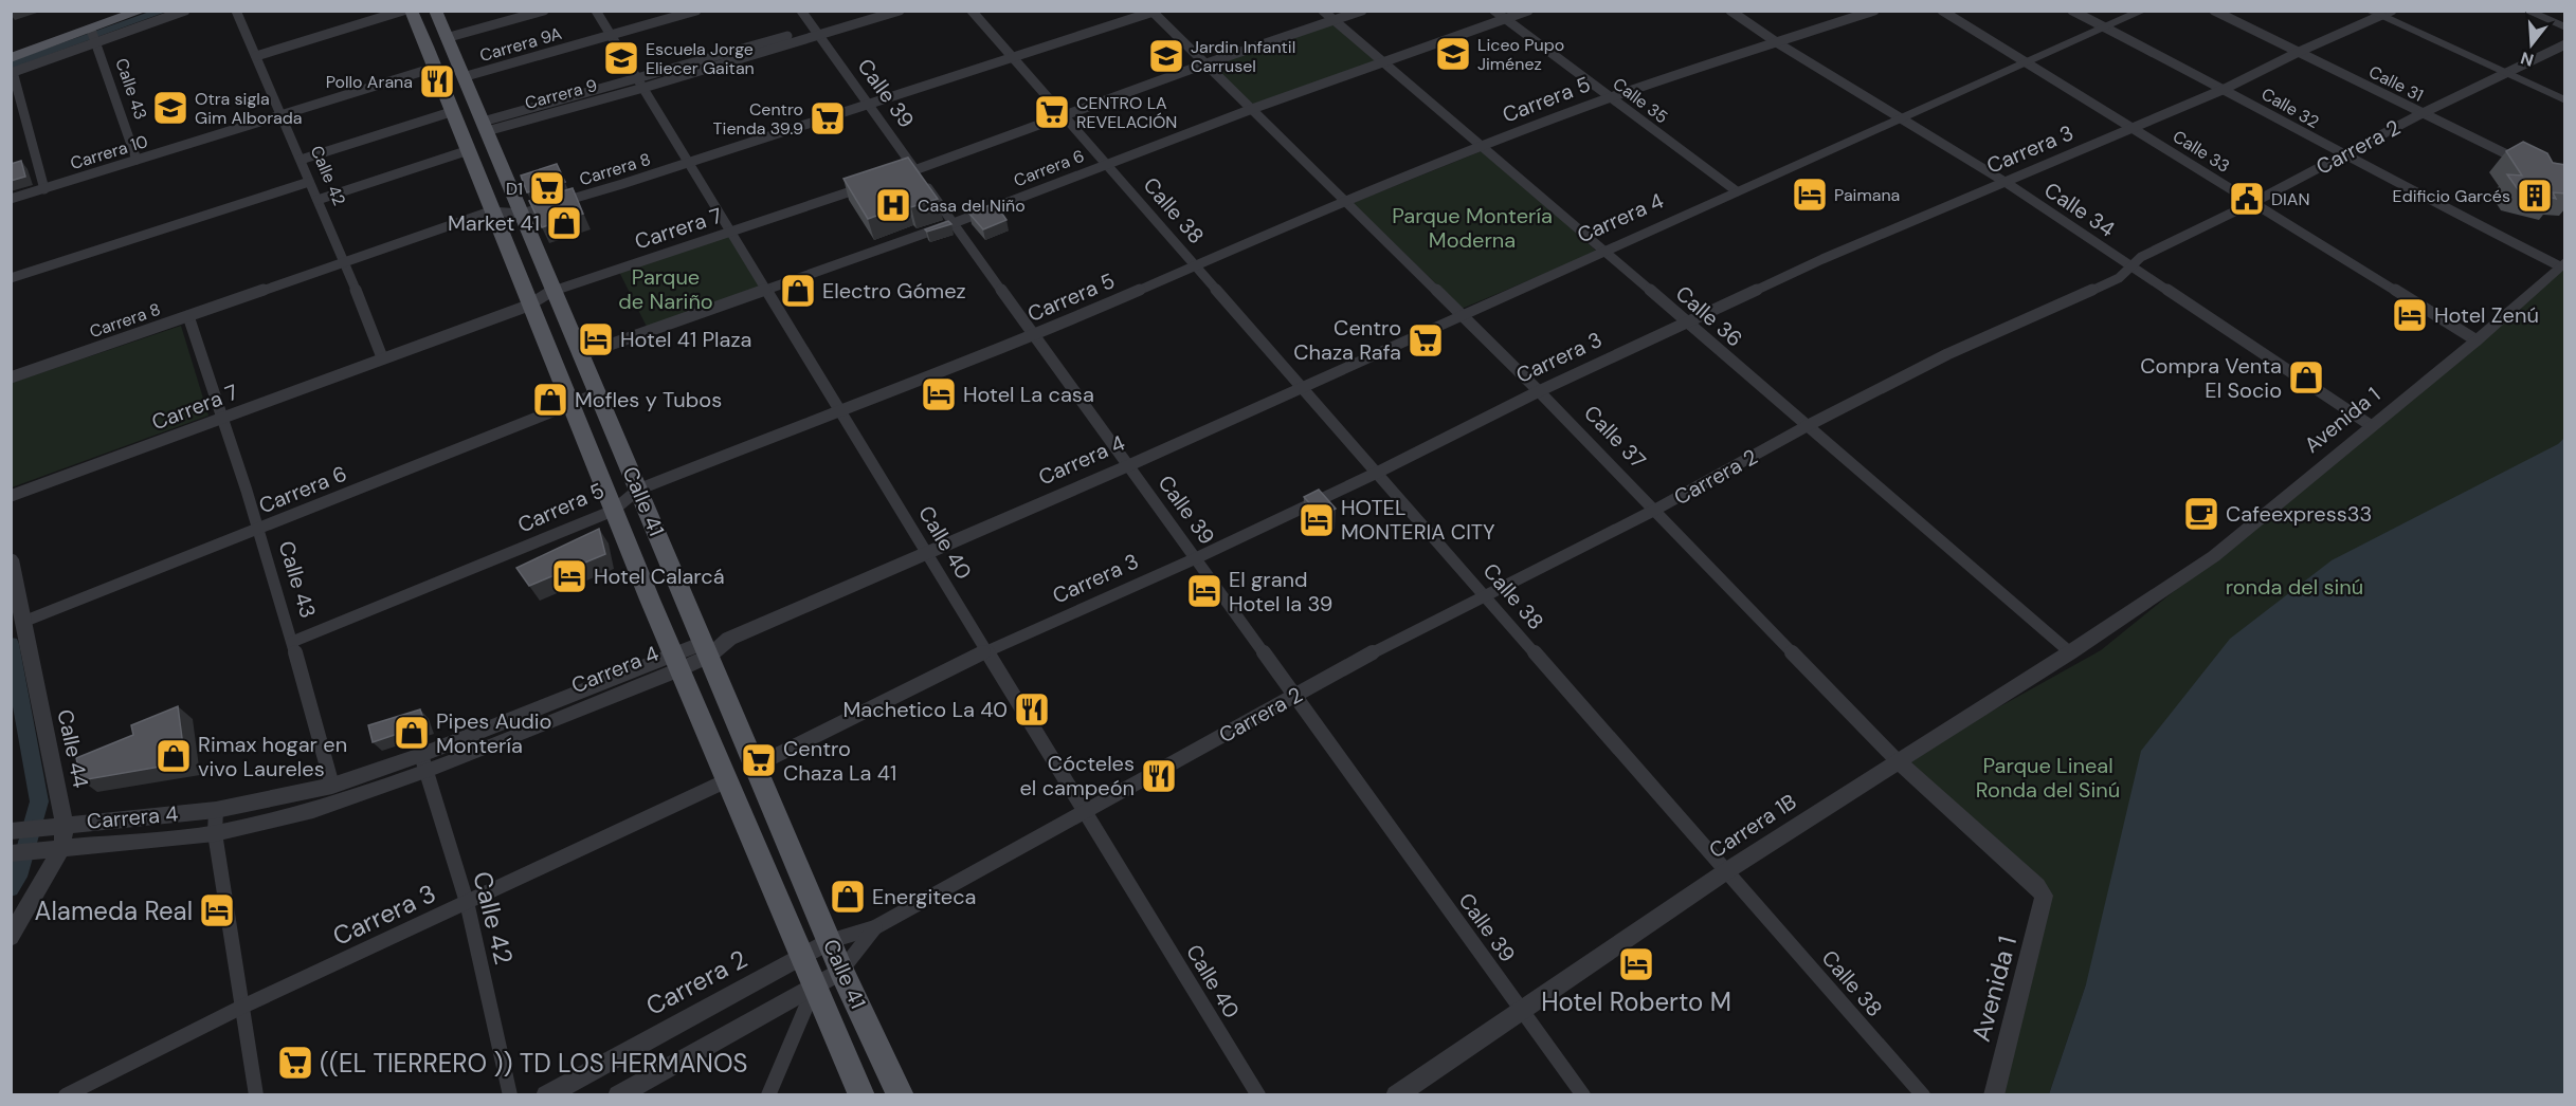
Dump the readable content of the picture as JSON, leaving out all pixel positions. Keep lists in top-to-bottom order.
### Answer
{
  "streets": {
    "main road": ["Calle 41"],
    "street": [
      "Carrera 9A",
      "Calle 31",
      "Calle 43",
      "Calle 39",
      "Carrera 9",
      "Carrera 5",
      "Calle 35",
      "Calle 32",
      "Carrera 2",
      "Carrera 3",
      "Calle 33",
      "Carrera 10",
      "Carrera 6",
      "Carrera 8",
      "Calle 42",
      "Calle 34",
      "Calle 38",
      "Carrera 4",
      "Carrera 7",
      "Calle 36",
      "Avenida 1",
      "Calle 37",
      "Calle 40",
      "Calle 44",
      "Carrera 1B"
    ]
  },
  "crossings": [
    ["Carrera 9A", "Calle 41"],
    ["Carrera 9A", "Calle 40"],
    ["Calle 31", "Carrera 2"],
    ["Calle 31", "Carrera 3"],
    ["Calle 43", "Carrera 5"],
    ["Calle 43", "Carrera 10"],
    ["Calle 43", "Carrera 6"],
    ["Calle 43", "Carrera 8"],
    ["Calle 43", "Carrera 4"],
    ["Calle 43", "Carrera 7"],
    ["Calle 39", "Carrera 9"],
    ["Calle 39", "Carrera 5"],
    ["Calle 39", "Carrera 2"],
    ["Calle 39", "Carrera 3"],
    ["Calle 39", "Carrera 6"],
    ["Calle 39", "Carrera 8"],
    ["Calle 39", "Carrera 4"],
    ["Calle 39", "Carrera 1B"],
    ["Carrera 9", "Calle 41"],
    ["Carrera 9", "Calle 40"],
    ["Carrera 5", "Calle 35"],
    ["Carrera 5", "Calle 34"],
    ["Carrera 5", "Calle 38"],
    ["Carrera 5", "Calle 36"],
    ["Carrera 5", "Calle 37"],
    ["Carrera 5", "Calle 41"],
    ["Carrera 5", "Calle 40"],
    ["Calle 35", "Carrera 6"],
    ["Calle 35", "Carrera 4"],
    ["Calle 32", "Carrera 2"],
    ["Calle 32", "Carrera 3"],
    ["Calle 32", "Carrera 4"],
    ["Calle 32", "Avenida 1"],
    ["Carrera 2", "Calle 33"],
    ["Carrera 2", "Calle 34"],
    ["Carrera 2", "Calle 38"],
    ["Carrera 2", "Calle 36"],
    ["Carrera 2", "Calle 37"],
    ["Carrera 2", "Calle 41"],
    ["Carrera 2", "Calle 40"],
    ["Carrera 3", "Calle 33"],
    ["Carrera 3", "Calle 42"],
    ["Carrera 3", "Calle 34"],
    ["Carrera 3", "Calle 38"],
    ["Carrera 3", "Calle 36"],
    ["Carrera 3", "Calle 37"],
    ["Carrera 3", "Calle 41"],
    ["Carrera 3", "Calle 40"],
    ["Calle 33", "Carrera 4"],
    ["Calle 33", "Avenida 1"],
    ["Carrera 10", "Calle 42"],
    ["Carrera 10", "Calle 41"],
    ["Carrera 6", "Calle 38"],
    ["Carrera 6", "Calle 36"],
    ["Carrera 6", "Calle 37"],
    ["Carrera 6", "Calle 41"],
    ["Carrera 6", "Calle 40"],
    ["Carrera 6", "Calle 44"],
    ["Carrera 8", "Calle 42"],
    ["Carrera 8", "Calle 38"],
    ["Carrera 8", "Calle 37"],
    ["Carrera 8", "Calle 41"],
    ["Carrera 8", "Calle 40"],
    ["Calle 42", "Carrera 4"],
    ["Calle 42", "Carrera 7"],
    ["Calle 34", "Carrera 4"],
    ["Calle 34", "Avenida 1"],
    ["Calle 38", "Carrera 4"],
    ["Calle 38", "Carrera 1B"],
    ["Carrera 4", "Calle 36"],
    ["Carrera 4", "Calle 37"],
    ["Carrera 4", "Calle 41"],
    ["Carrera 4", "Calle 40"],
    ["Carrera 4", "Calle 44"],
    ["Carrera 7", "Calle 41"],
    ["Carrera 7", "Calle 40"],
    ["Calle 36", "Carrera 1B"],
    ["Avenida 1", "Calle 37"],
    ["Avenida 1", "Carrera 1B"],
    ["Calle 37", "Carrera 1B"]
  ],
  "parks": [
    "Parque Montería Moderna",
    "Parque de Nariño",
    "ronda del sinú",
    "Parque Lineal Ronda del Sinú"
  ],
  "places": {
    "school or university": [
      "Liceo Pupo Jiménez",
      "Jardin Infantil Carrusel",
      "Escuela Jorge Eliecer Gaitan",
      "Otra sigla Gim Alborada"
    ],
    "restaurant": ["Pollo Arana", "Machetico La 40", "Cócteles el campeón"],
    "supermarket": [
      "CENTRO LA REVELACIÓN",
      "Centro Tienda 39.9",
      "D1",
      "Centro Chaza Rafa",
      "Centro Chaza La 41",
      "((EL TIERRERO )) TD LOS HERMANOS"
    ],
    "hotel": [
      "Paimana",
      "Hotel Zenú",
      "Hotel 41 Plaza",
      "Hotel La casa",
      "HOTEL MONTERIA CITY",
      "Hotel Calarcá",
      "El grand Hotel la 39",
      "Alameda Real",
      "Hotel Roberto M"
    ],
    "building": ["Edificio Garcés"],
    "public building": ["DIAN"],
    "hospital": ["Casa del Niño"],
    "shop": [
      "Market 41",
      "Electro Gómez",
      "Compra Venta El Socio",
      "Mofles y Tubos",
      "Pipes Audio Montería",
      "Rimax hogar en vivo Laureles",
      "Energiteca"
    ],
    "cafe": ["Cafeexpress33"]
  },
  "north": "bottom"
}
